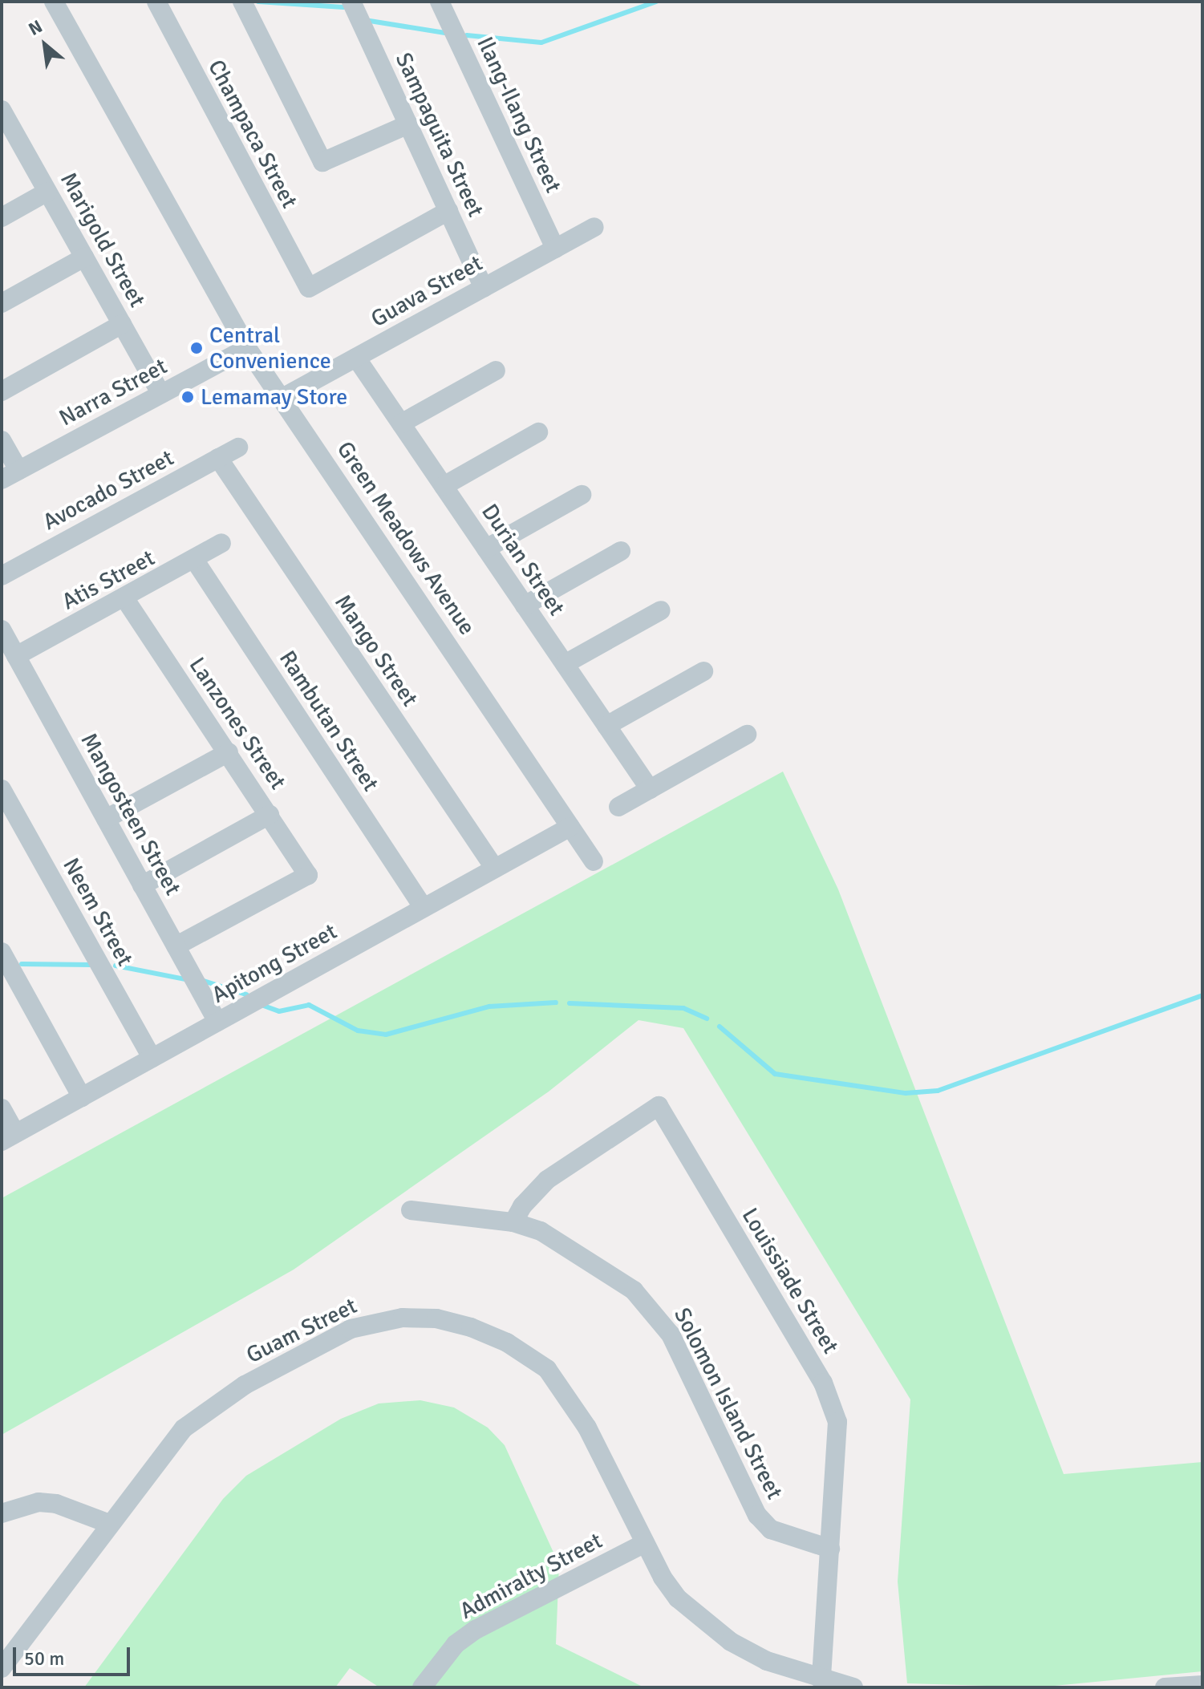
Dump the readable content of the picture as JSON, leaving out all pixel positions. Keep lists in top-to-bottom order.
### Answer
{
  "streets": {
    "street": [
      "Ilang-Ilang Street",
      "Champaca Street",
      "Sampaguita Street",
      "Marigold Street",
      "Guava Street",
      "Narra Street",
      "Avocado Street",
      "Green Meadows Avenue",
      "Durian Street",
      "Atis Street",
      "Mango Street",
      "Rambutan Street",
      "Lanzones Street",
      "Mangosteen Street",
      "Neem Street",
      "Apitong Street",
      "Louissiade Street",
      "Guam Street",
      "Solomon Island Street",
      "Admiralty Street"
    ]
  },
  "crossings": [
    ["Ilang-Ilang Street", "Guava Street"],
    ["Champaca Street", "Sampaguita Street"],
    ["Sampaguita Street", "Guava Street"],
    ["Marigold Street", "Narra Street"],
    ["Guava Street", "Green Meadows Avenue"],
    ["Guava Street", "Durian Street"],
    ["Narra Street", "Green Meadows Avenue"],
    ["Avocado Street", "Mango Street"],
    ["Green Meadows Avenue", "Apitong Street"],
    ["Atis Street", "Rambutan Street"],
    ["Atis Street", "Lanzones Street"],
    ["Atis Street", "Mangosteen Street"],
    ["Mango Street", "Apitong Street"],
    ["Rambutan Street", "Apitong Street"],
    ["Lanzones Street", "Mangosteen Street"],
    ["Mangosteen Street", "Apitong Street"],
    ["Neem Street", "Apitong Street"],
    ["Louissiade Street", "Guam Street"],
    ["Louissiade Street", "Solomon Island Street"],
    ["Guam Street", "Admiralty Street"]
  ],
  "places": ["Central Convenience", "Lemamay Store"],
  "scale_bar": "50 m",
  "north": "top left"
}
